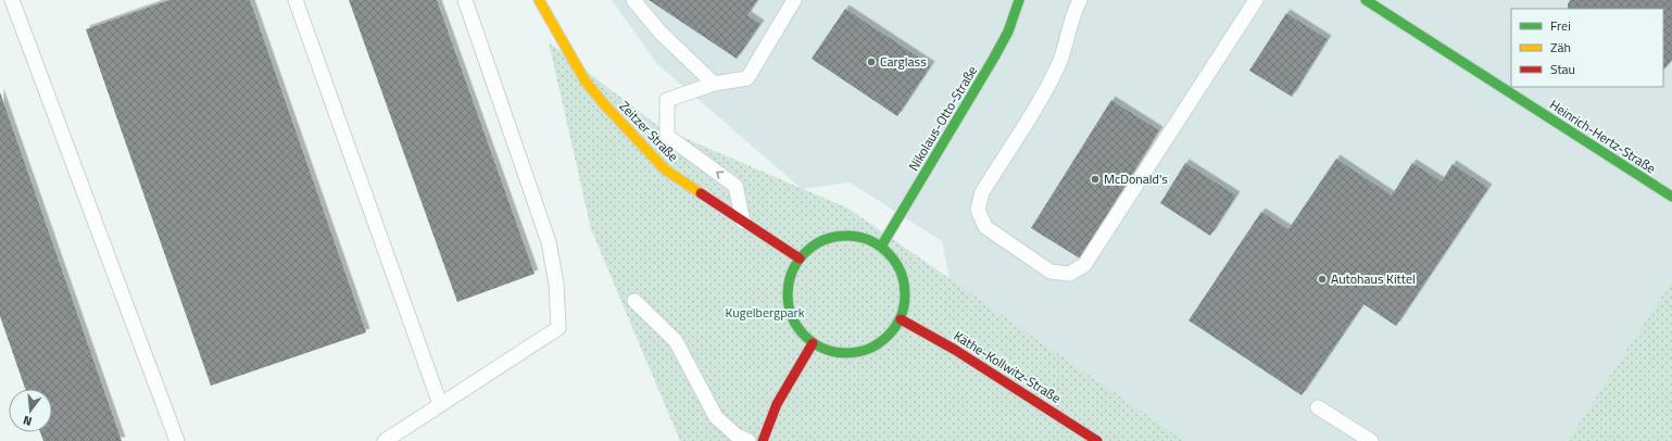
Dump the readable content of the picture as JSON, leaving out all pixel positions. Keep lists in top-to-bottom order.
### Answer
{
  "streets": {
    "main road": [
      "Nikolaus-Otto-Straße",
      "Zeitzer Straße",
      "Heinrich-Hertz-Straße",
      "Käthe-Kollwitz-Straße"
    ]
  },
  "crossings": [
    ["Nikolaus-Otto-Straße", "Zeitzer Straße"],
    ["Nikolaus-Otto-Straße", "Käthe-Kollwitz-Straße"],
    ["Zeitzer Straße", "Käthe-Kollwitz-Straße"]
  ],
  "parks": ["Kugelbergpark"],
  "places": ["Carglass", "McDonald's", "Autohaus Kittel"],
  "legend": ["Frei", "Zäh", "Stau"],
  "north": "bottom"
}
